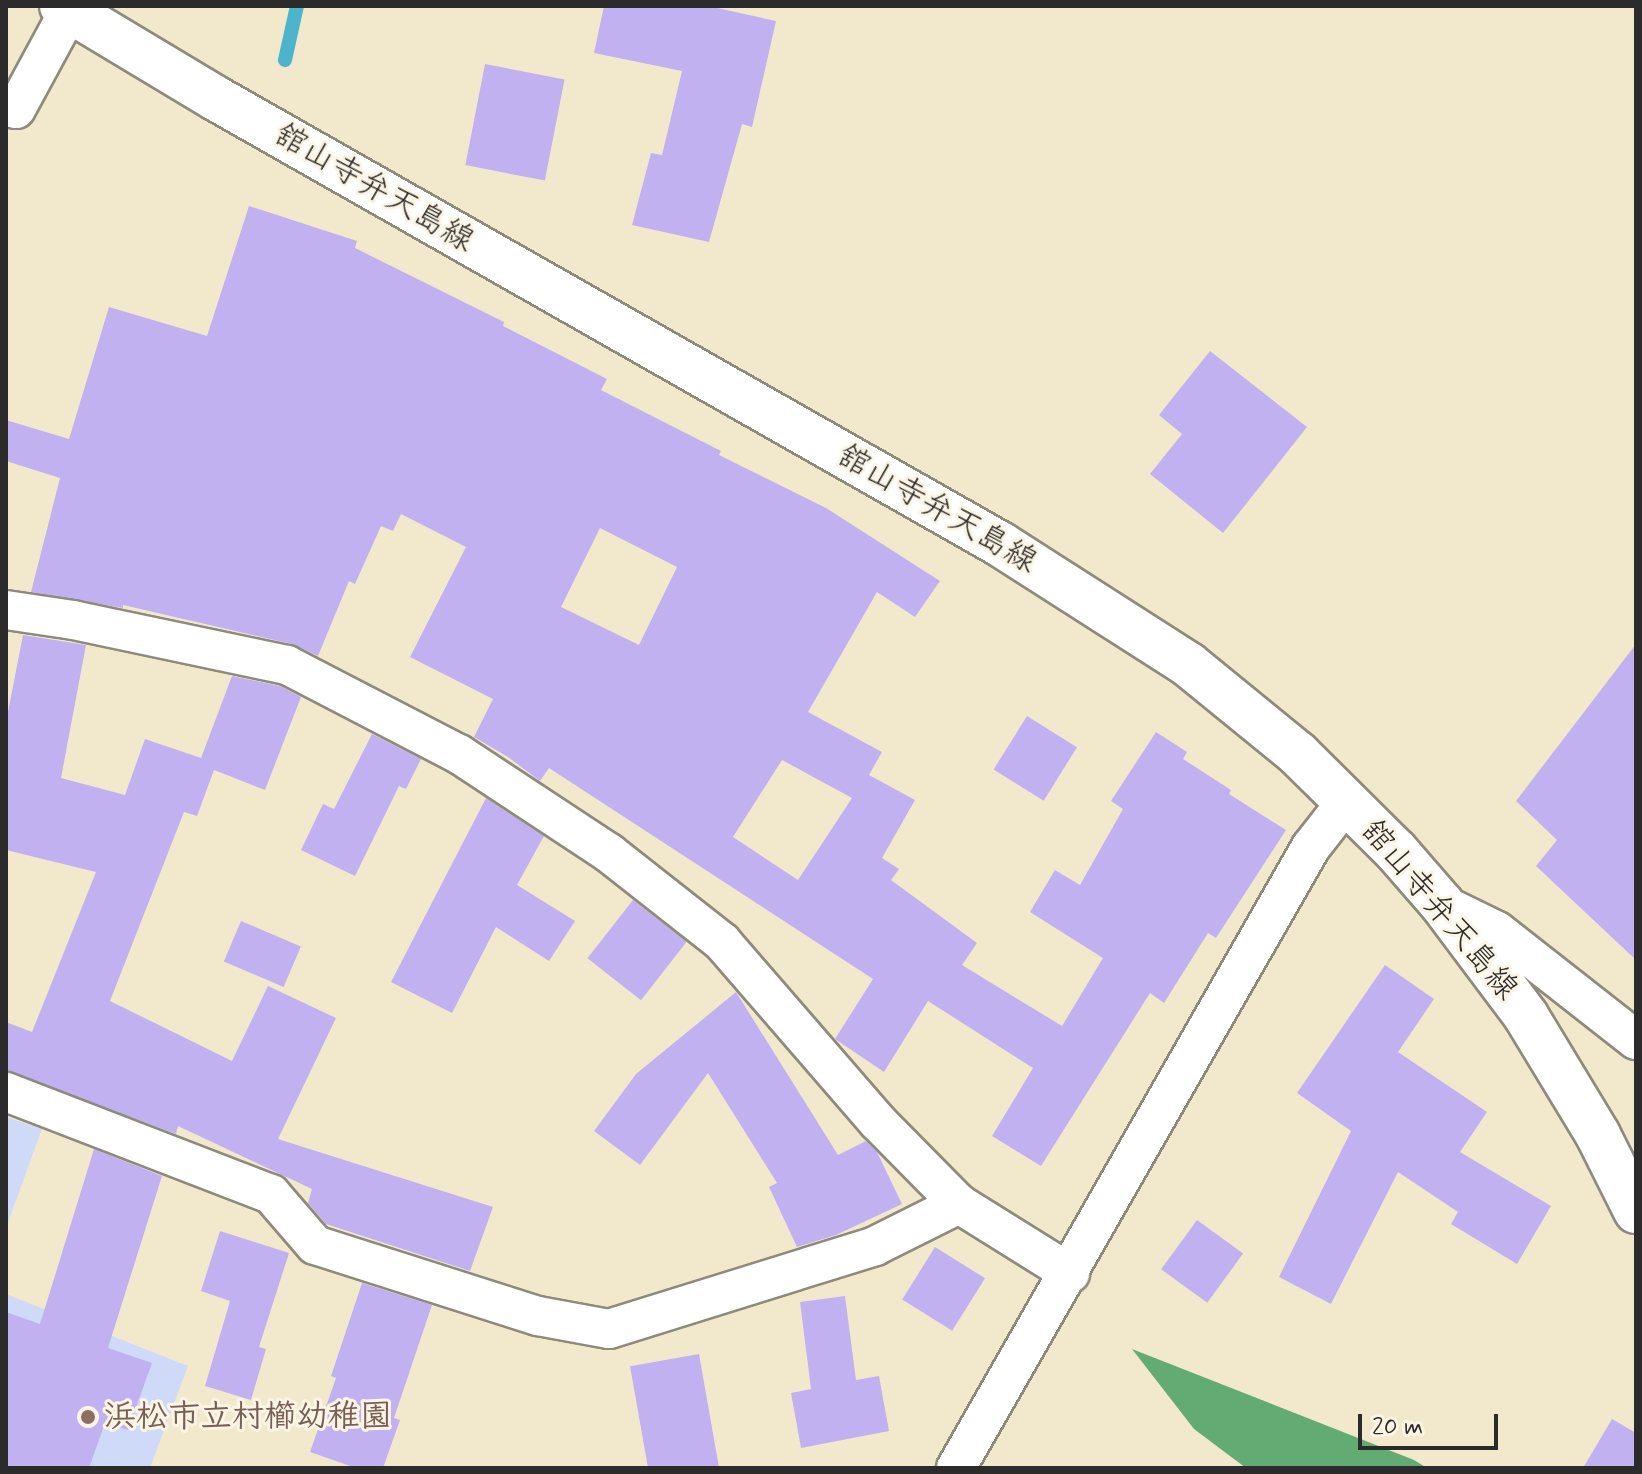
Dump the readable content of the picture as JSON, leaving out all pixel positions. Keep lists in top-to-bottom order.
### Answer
{
  "streets": {
    "main road": ["舘山寺弁天島線"]
  },
  "places": ["浜松市立村櫛幼稚園"],
  "scale_bar": "20 m"
}
